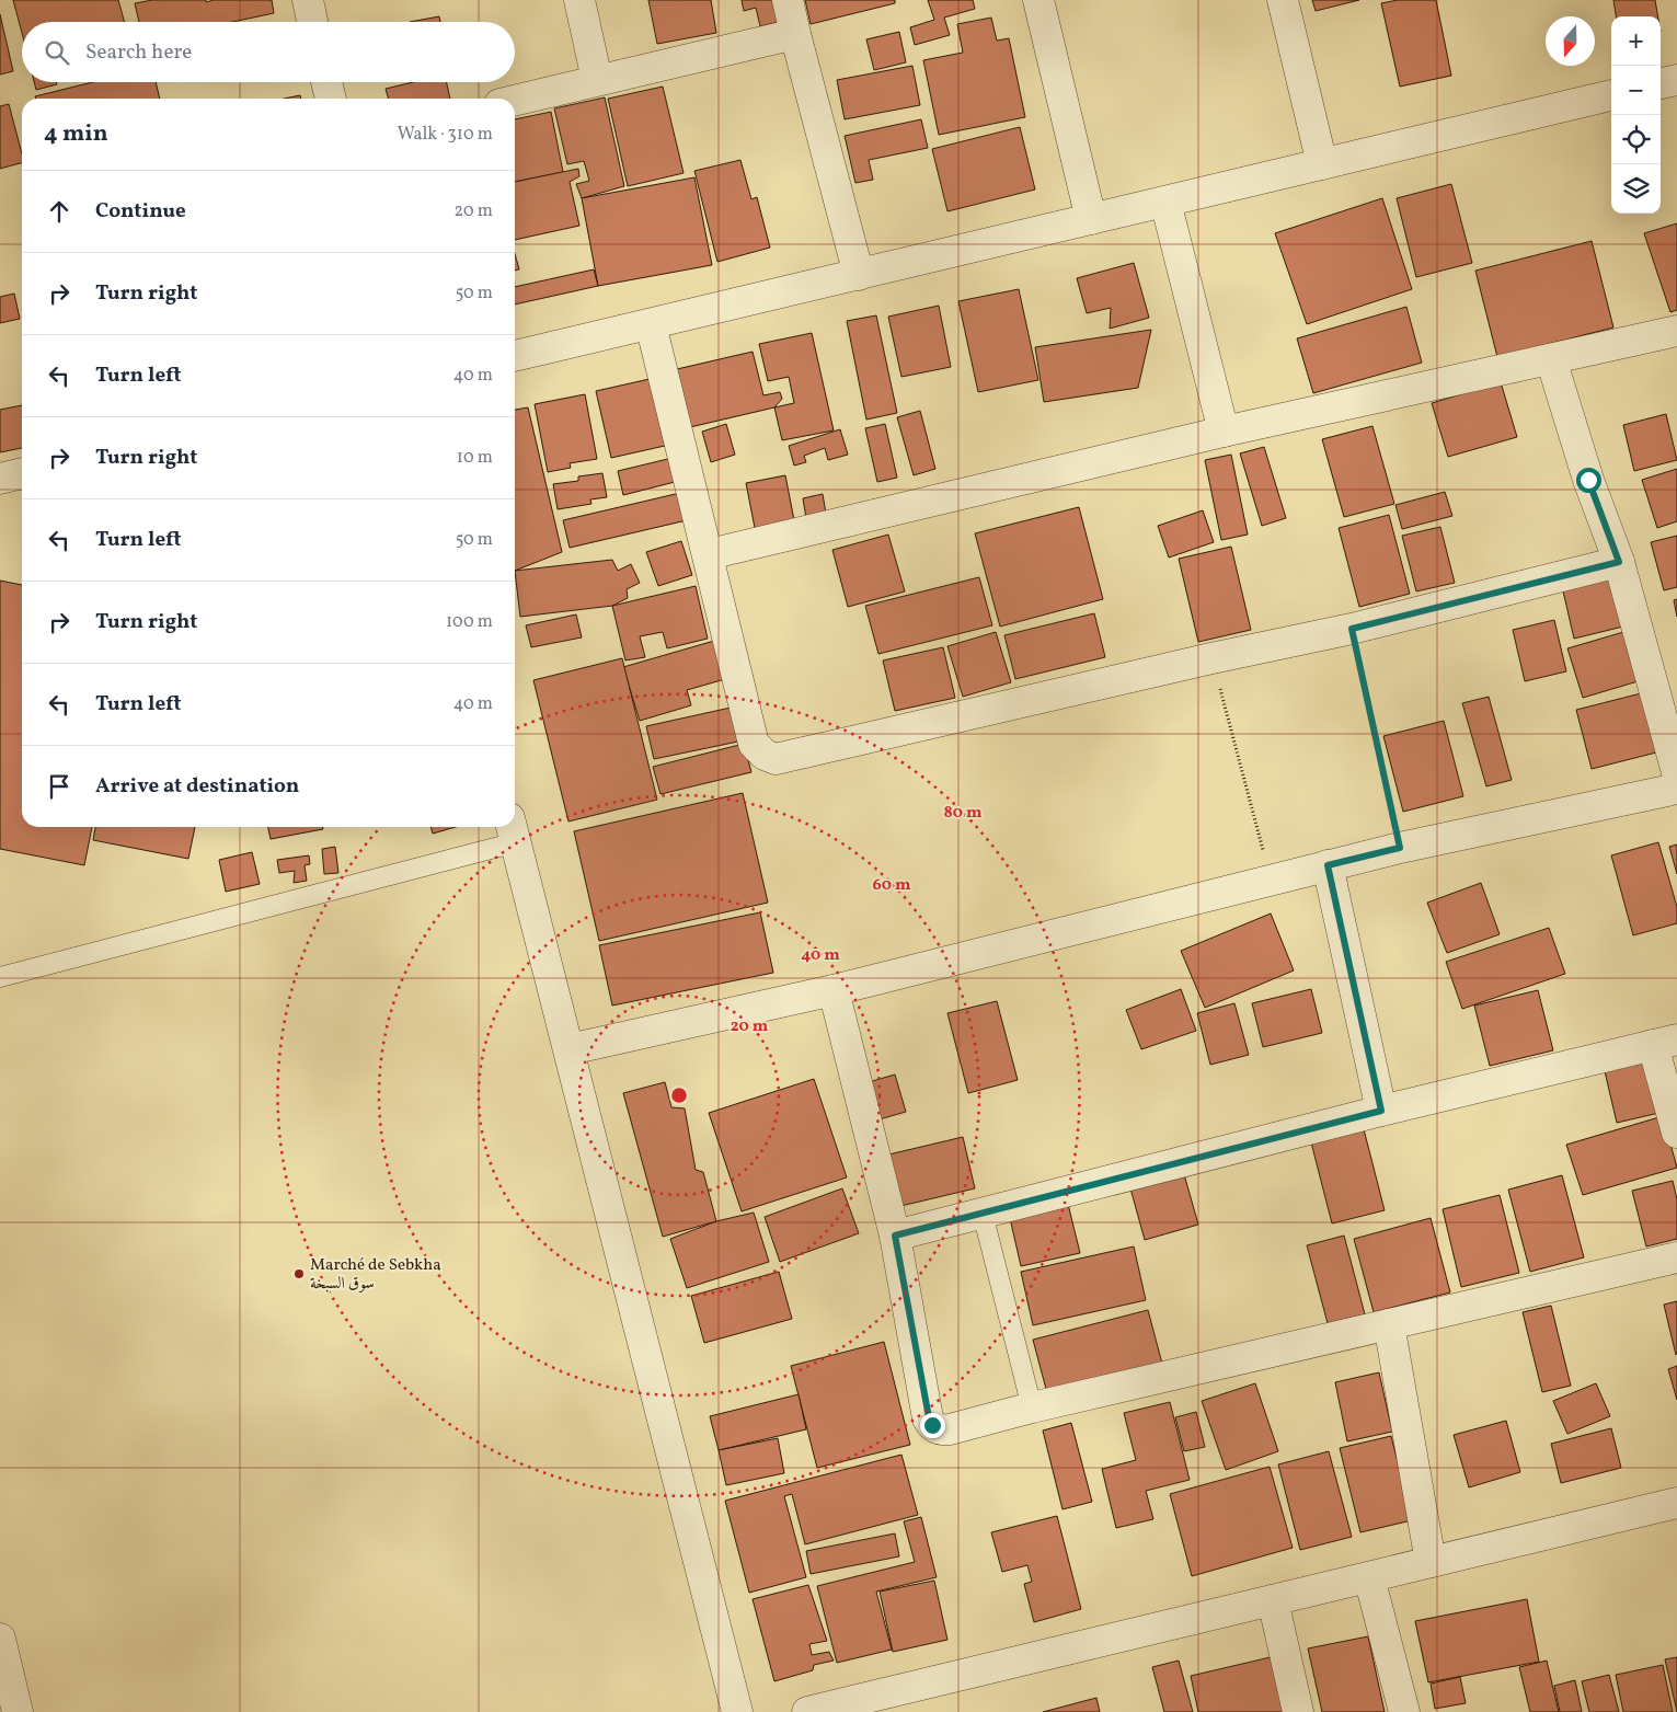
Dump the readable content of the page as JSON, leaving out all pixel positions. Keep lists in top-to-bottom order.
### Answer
{
  "places": ["Marché de Sebkha سوق السبخة"],
  "north": "bottom",
  "page": {
    "map_buttons": ["+", "−"],
    "search": "Search here",
    "heading": ["4 min", "Walk · 310 m"],
    "list": [
      ["Continue", "20 m"],
      ["Turn right", "50 m"],
      ["Turn left", "40 m"],
      ["Turn right", "10 m"],
      ["Turn left", "50 m"],
      ["Turn right", "100 m"],
      ["Turn left", "40 m"],
      "Arrive at destination"
    ]
  },
  "rings": [
    "80 m",
    "60 m",
    "40 m",
    "20 m"
  ]
}
